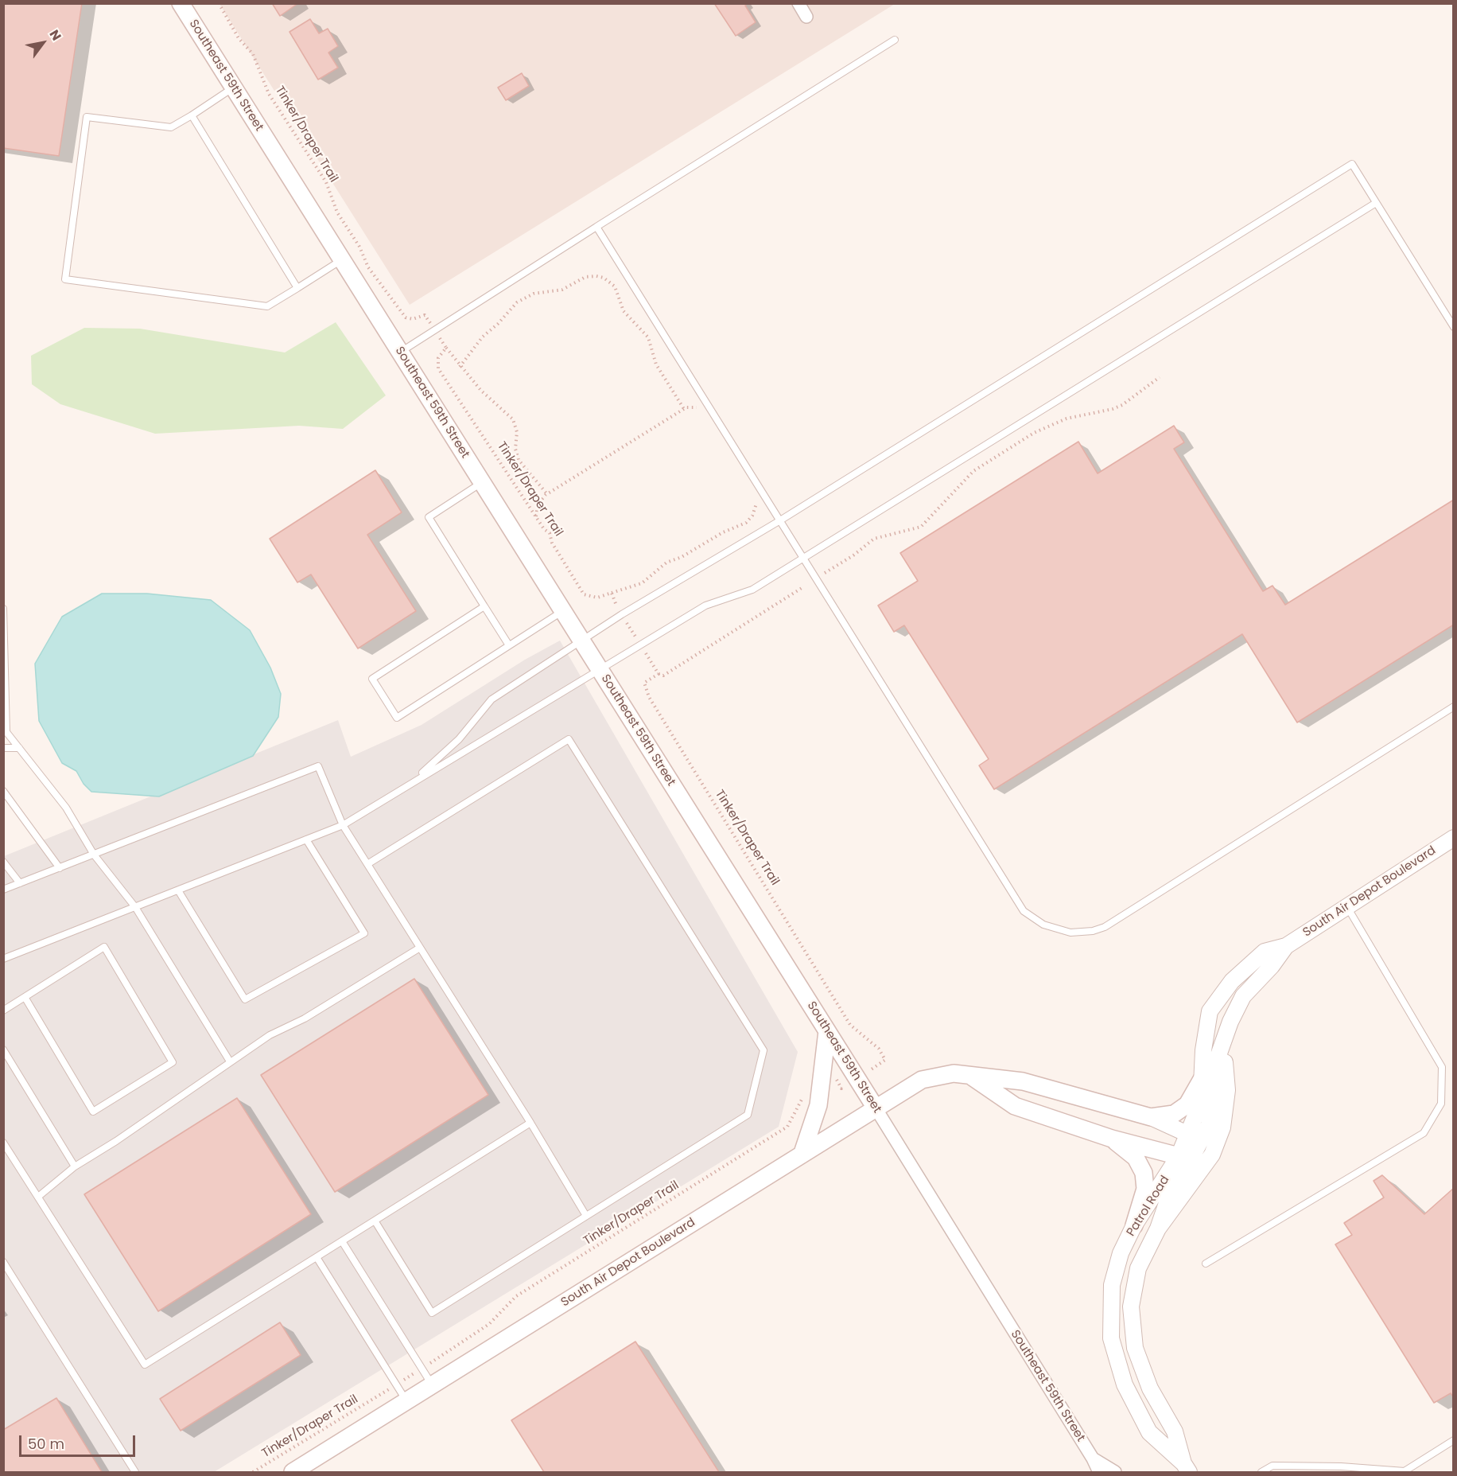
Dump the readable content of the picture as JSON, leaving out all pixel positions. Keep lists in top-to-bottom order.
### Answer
{
  "streets": {
    "main road": ["Southeast 59th Street", "South Air Depot Boulevard"],
    "street": ["Patrol Road"],
    "path": ["Tinker/Draper Trail"]
  },
  "crossings": [
    ["Southeast 59th Street", "Tinker/Draper Trail"],
    ["Southeast 59th Street", "South Air Depot Boulevard"],
    ["South Air Depot Boulevard", "Patrol Road"]
  ],
  "scale_bar": "50 m",
  "north": "top right"
}
